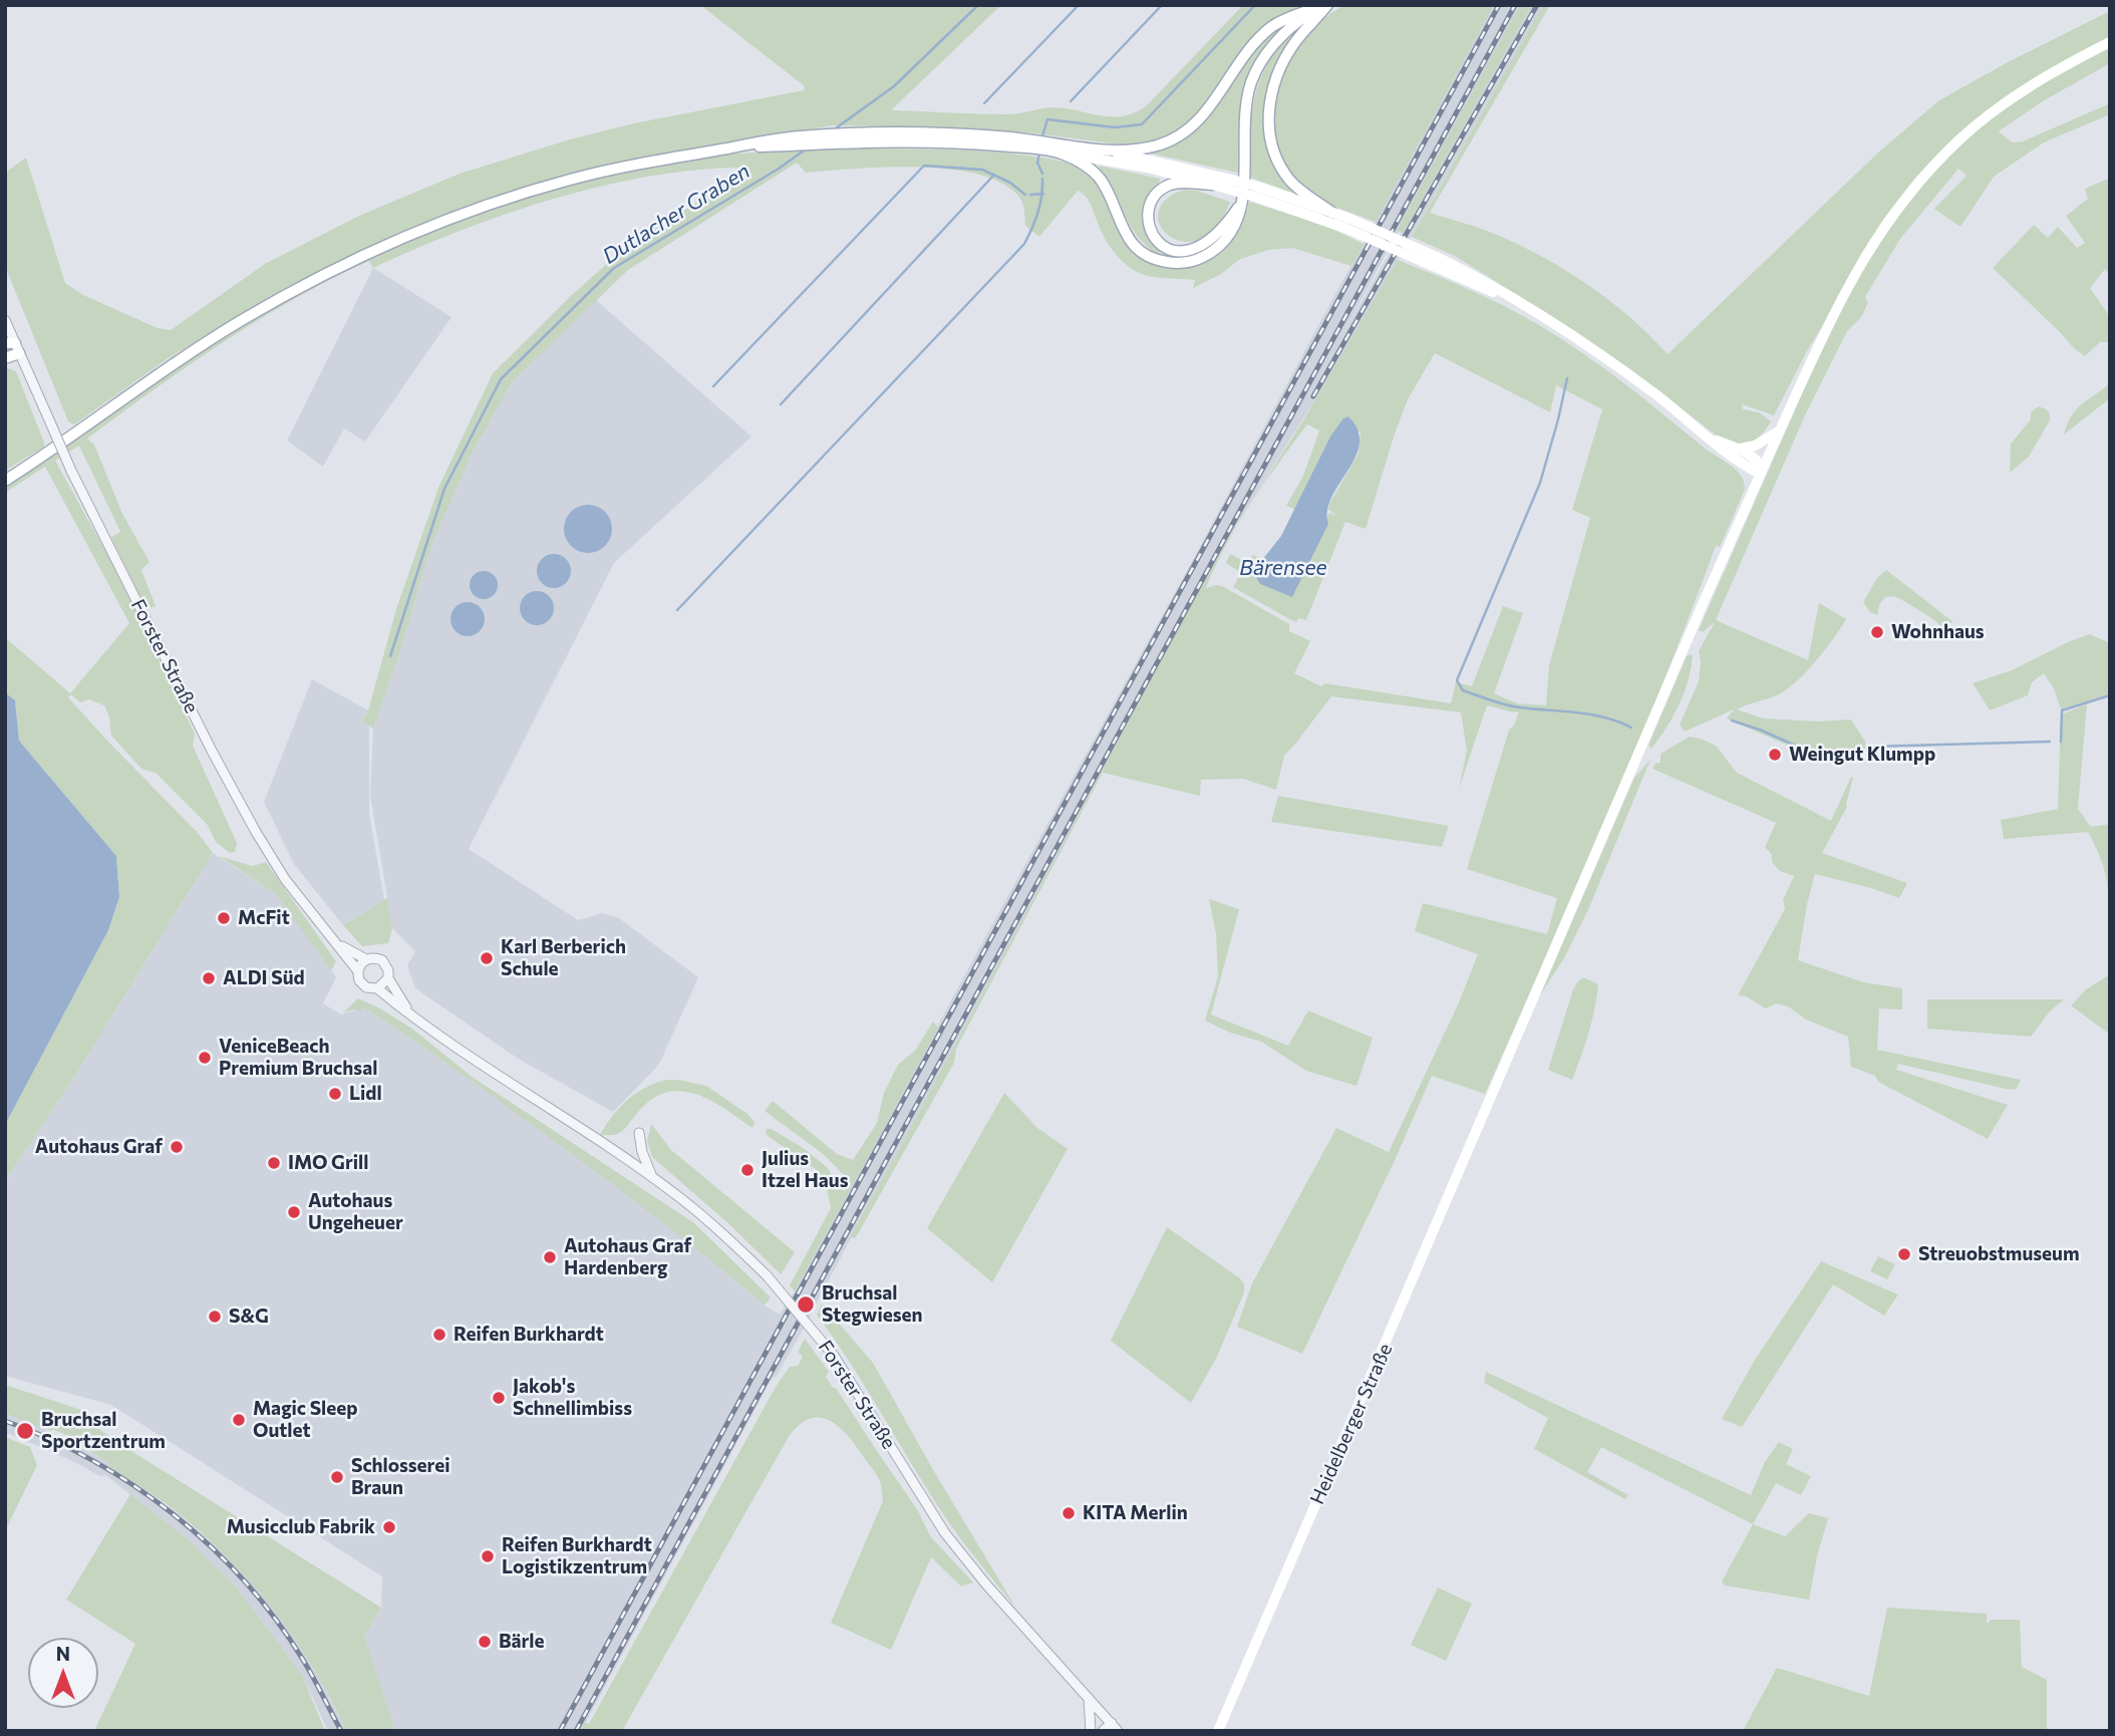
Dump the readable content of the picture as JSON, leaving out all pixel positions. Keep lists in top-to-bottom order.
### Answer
{
  "streets": {
    "main road": ["Heidelberger Straße"],
    "street": ["Forster Straße"]
  },
  "water": ["Dutlacher Graben", "Bärensee"],
  "places": [
    "Wohnhaus",
    "Weingut Klumpp",
    "McFit",
    "Karl Berberich Schule",
    "ALDI Süd",
    "VeniceBeach Premium Bruchsal",
    "Lidl",
    "Autohaus Graf",
    "IMO Grill",
    "Julius Itzel Haus",
    "Autohaus Ungeheuer",
    "Streuobstmuseum",
    "Autohaus Graf Hardenberg",
    "Bruchsal Stegwiesen",
    "S&G",
    "Reifen Burkhardt",
    "Jakob's Schnellimbiss",
    "Magic Sleep Outlet",
    "Bruchsal Sportzentrum",
    "Schlosserei Braun",
    "KITA Merlin",
    "Musicclub Fabrik",
    "Reifen Burkhardt Logistikzentrum",
    "Bärle"
  ],
  "north": "top"
}
